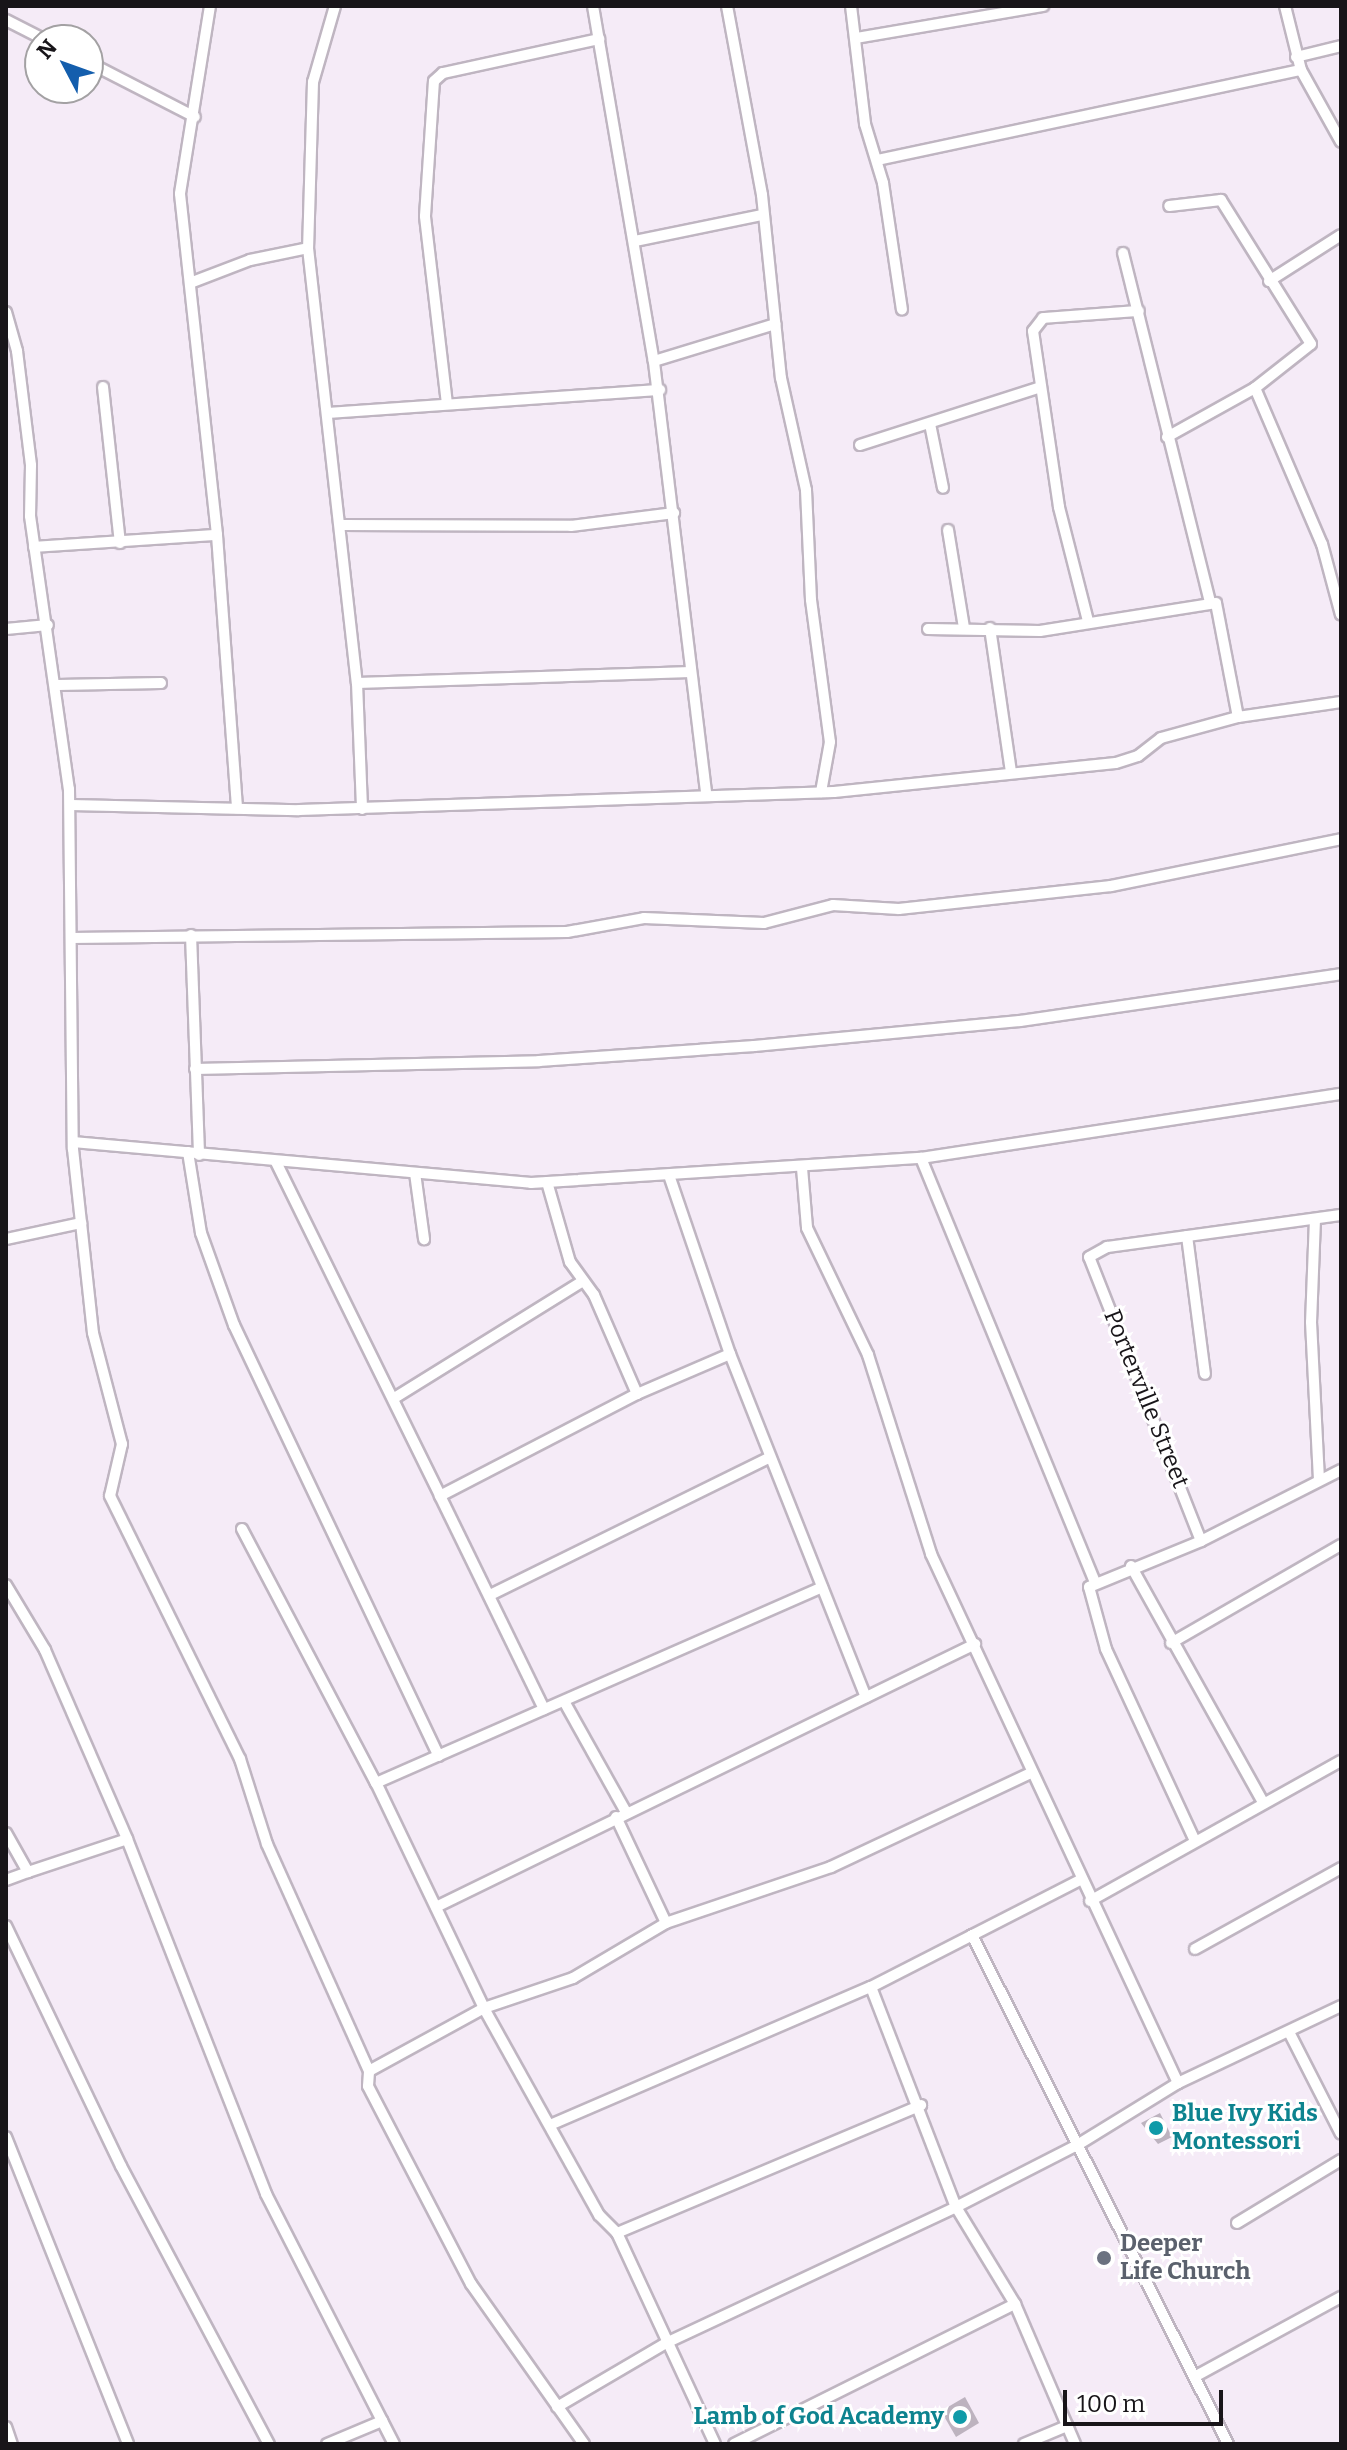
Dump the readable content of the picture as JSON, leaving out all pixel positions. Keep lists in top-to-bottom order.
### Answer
{
  "streets": {
    "street": ["Porterville Street"]
  },
  "places": ["Blue Ivy Kids Montessori", "Deeper Life Church", "Lamb of God Academy"],
  "scale_bar": "100 m",
  "north": "top left"
}
